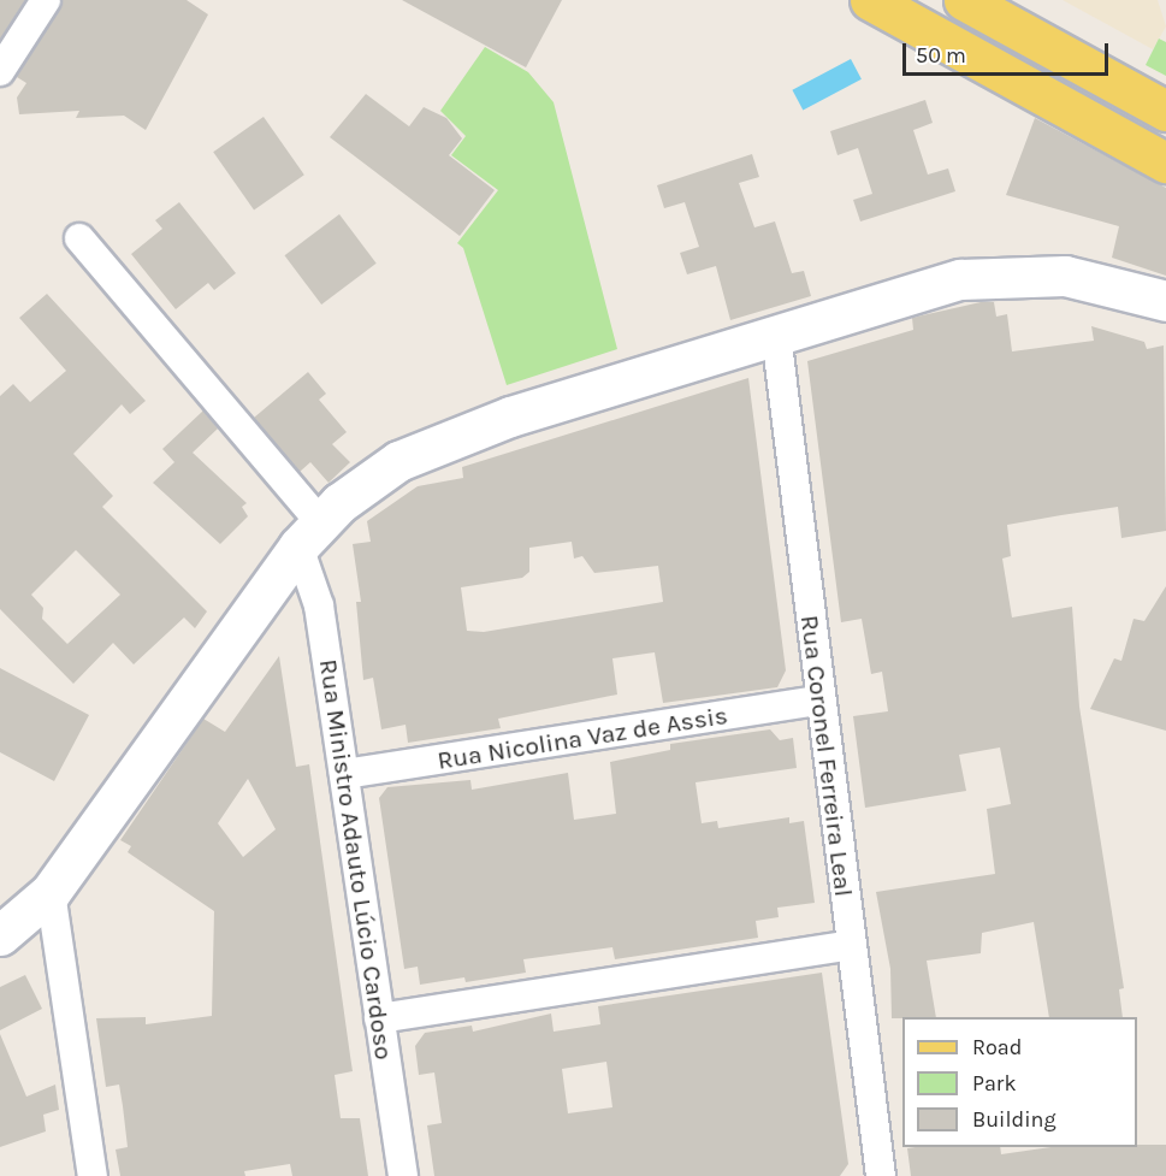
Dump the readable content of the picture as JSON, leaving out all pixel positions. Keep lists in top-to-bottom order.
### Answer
{
  "streets": {
    "street": ["Rua Nicolina Vaz de Assis", "Rua Coronel Ferreira Leal", "Rua Ministro Adauto Lúcio Cardoso"]
  },
  "crossings": [
    ["Rua Nicolina Vaz de Assis", "Rua Coronel Ferreira Leal"],
    ["Rua Nicolina Vaz de Assis", "Rua Ministro Adauto Lúcio Cardoso"]
  ],
  "legend": ["Road", "Park", "Building"],
  "scale_bar": "50 m"
}
